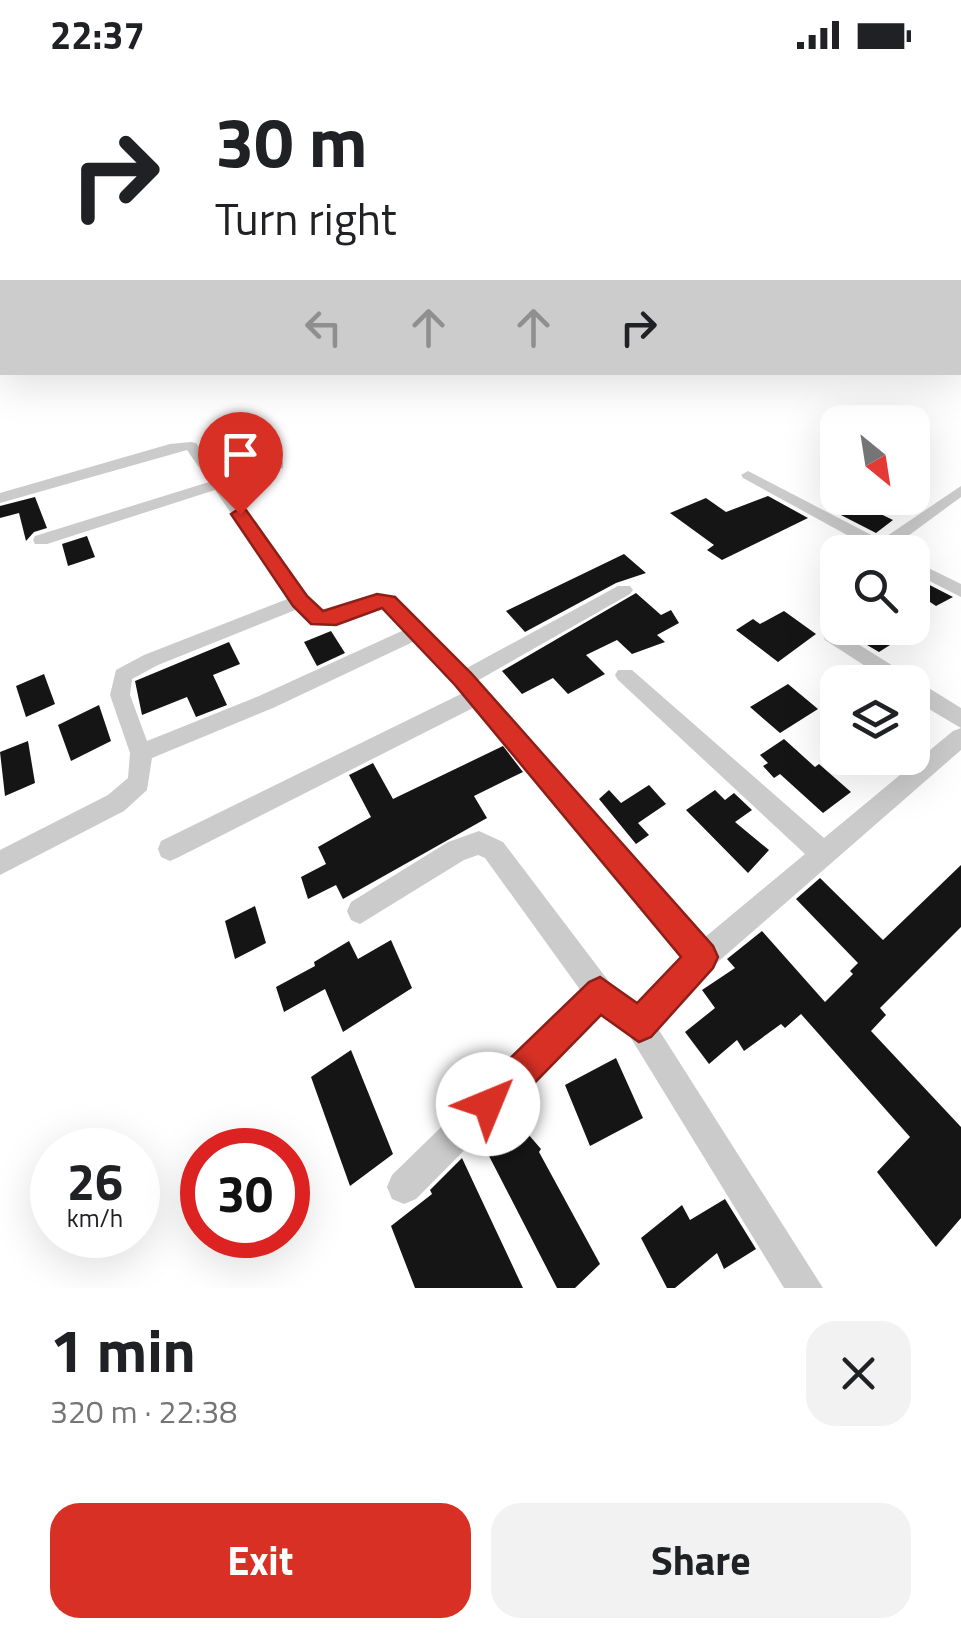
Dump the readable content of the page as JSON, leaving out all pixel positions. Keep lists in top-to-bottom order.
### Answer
{
  "north": "bottom right",
  "page": {
    "status": "22:37",
    "turn": ["30 m", "Turn right"],
    "speed": "26 km/h",
    "limit": "30",
    "heading": ["1 min", "320 m · 22:38"],
    "buttons": ["Exit", "Share"]
  }
}
